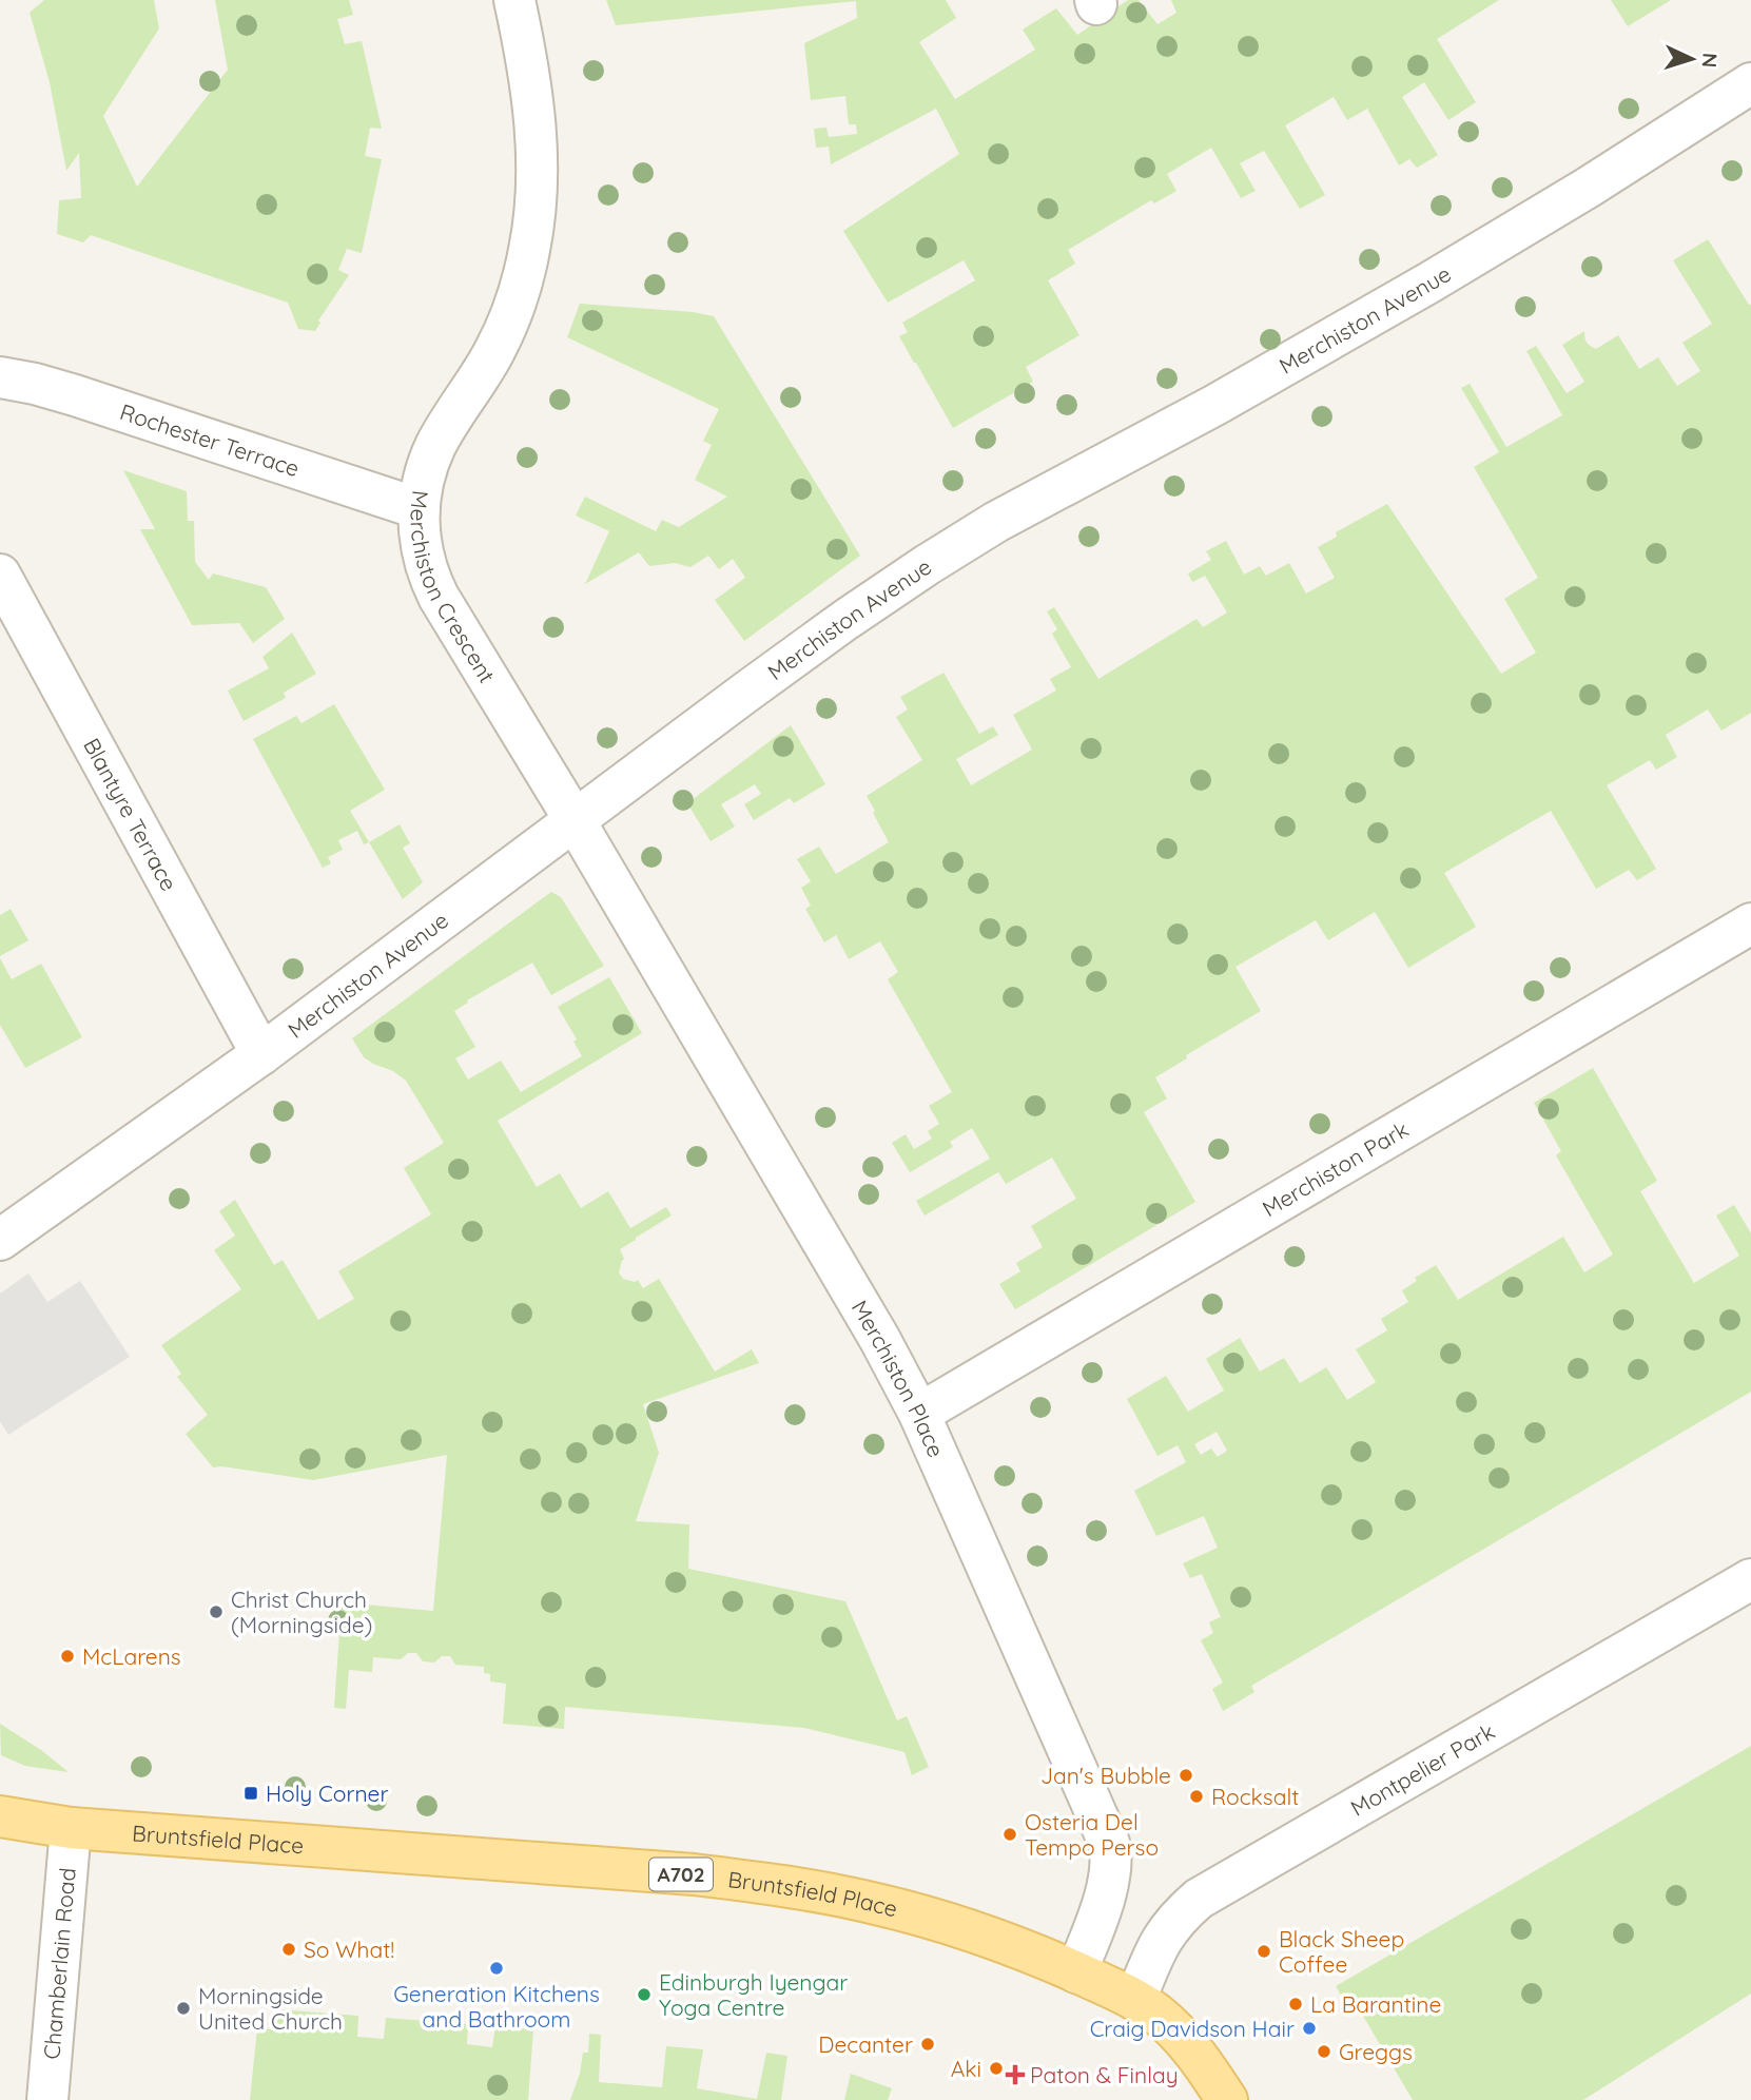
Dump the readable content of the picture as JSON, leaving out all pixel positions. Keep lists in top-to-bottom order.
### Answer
{
  "streets": {
    "main road": ["Bruntsfield Place", "A702"],
    "street": [
      "Merchiston Avenue",
      "Rochester Terrace",
      "Merchiston Crescent",
      "Blantyre Terrace",
      "Merchiston Park",
      "Merchiston Place",
      "Montpelier Park",
      "Chamberlain Road"
    ]
  },
  "crossings": [
    ["Merchiston Avenue", "Merchiston Crescent"],
    ["Merchiston Avenue", "Blantyre Terrace"],
    ["Merchiston Avenue", "Merchiston Place"],
    ["Rochester Terrace", "Merchiston Crescent"],
    ["Merchiston Crescent", "Merchiston Place"],
    ["Merchiston Park", "Merchiston Place"],
    ["Merchiston Place", "Bruntsfield Place"],
    ["Montpelier Park", "Bruntsfield Place"],
    ["Bruntsfield Place", "A702"],
    ["Bruntsfield Place", "Chamberlain Road"],
    ["A702", "Chamberlain Road"]
  ],
  "places": {
    "other": [
      "Christ Church (Morningside)",
      "McLarens",
      "Jan's Bubble",
      "Rocksalt",
      "Osteria Del Tempo Perso",
      "So What!",
      "Black Sheep Coffee",
      "Generation Kitchens and Bathroom",
      "Edinburgh Iyengar Yoga Centre",
      "La Barantine",
      "Morningside United Church",
      "Craig Davidson Hair",
      "Decanter",
      "Greggs",
      "Aki"
    ],
    "transit": ["Holy Corner"],
    "health": ["Paton & Finlay"]
  },
  "north": "right"
}
